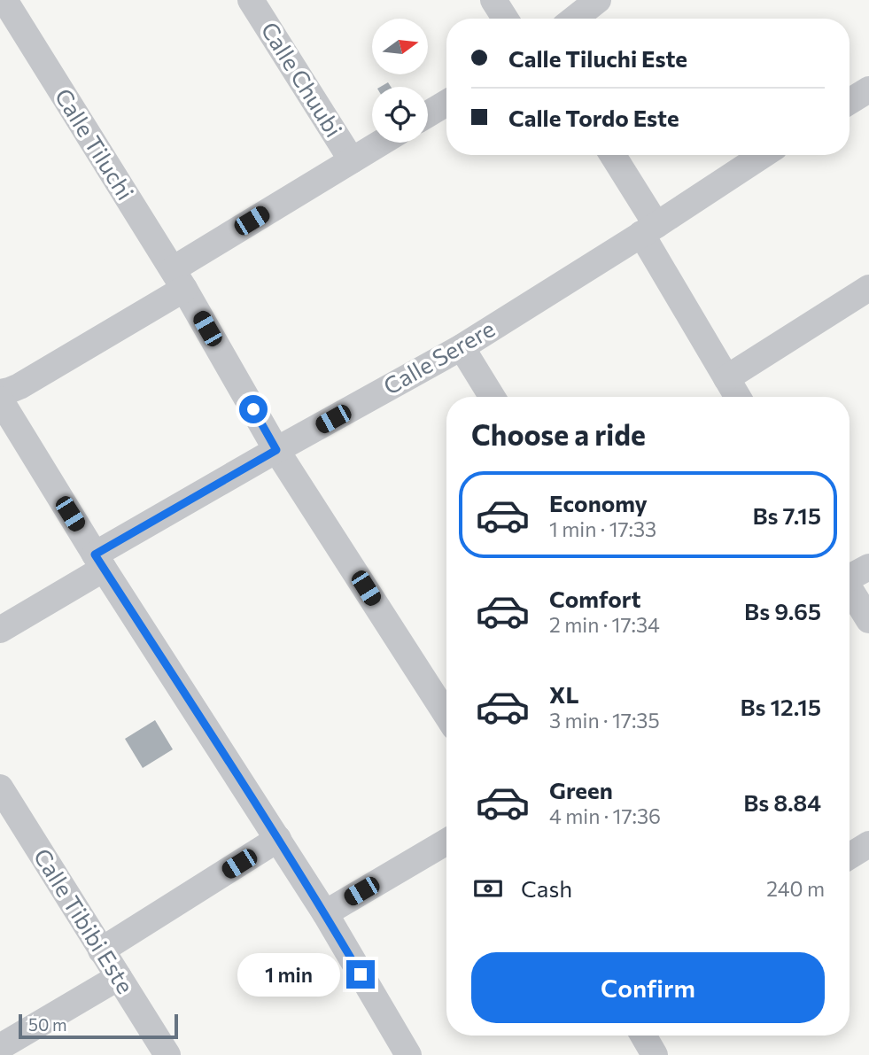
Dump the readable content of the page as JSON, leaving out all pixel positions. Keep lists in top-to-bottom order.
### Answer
{
  "streets": {
    "street": [
      "Calle Chuubi",
      "Calle Tiluchi",
      "Calle Serere",
      "Calle Tibibi Este"
    ]
  },
  "crossings": [
    ["Calle Tiluchi", "Calle Serere"]
  ],
  "scale_bar": "50 m",
  "north": "right",
  "page": {
    "banner": ["Calle Tiluchi Este", "Calle Tordo Este"],
    "heading": "Choose a ride",
    "list": [
      {
        "name": "Economy",
        "note": "1 min · 17:33",
        "value": "Bs 7.15"
      },
      {
        "name": "Comfort",
        "note": "2 min · 17:34",
        "value": "Bs 9.65"
      },
      {
        "name": "XL",
        "note": "3 min · 17:35",
        "value": "Bs 12.15"
      },
      {
        "name": "Green",
        "note": "4 min · 17:36",
        "value": "Bs 8.84"
      }
    ],
    "pay": ["Cash", "240 m"],
    "buttons": "Confirm",
    "bubble": "1 min",
    "scale": "50 m"
  }
}
